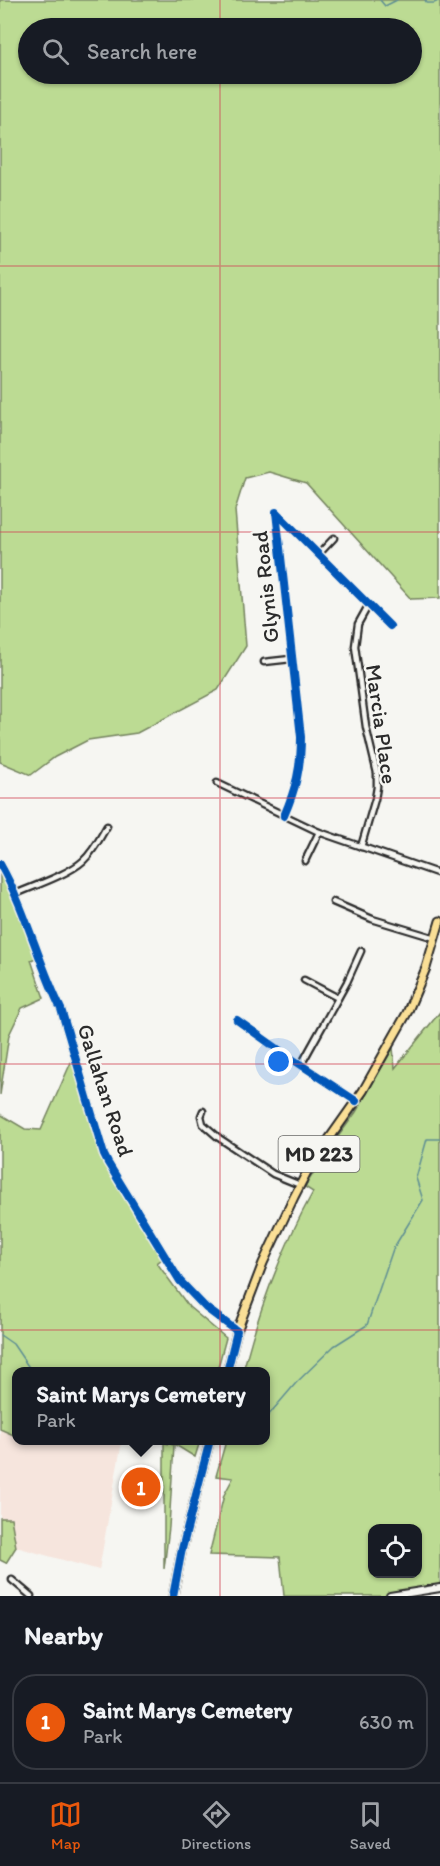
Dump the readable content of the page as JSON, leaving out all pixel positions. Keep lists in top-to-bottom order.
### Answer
{
  "streets": {
    "main road": ["MD 223"],
    "street": ["Glynis Road", "Marcia Place", "Gallahan Road"]
  },
  "crossings": [
    ["Glynis Road", "Marcia Place"],
    ["Gallahan Road", "MD 223"]
  ],
  "page": {
    "search": "Search here",
    "popup": ["Saint Marys Cemetery", "Park"],
    "pins": "1",
    "heading": "Nearby",
    "list": [
      {
        "mark": "1",
        "name": "Saint Marys Cemetery",
        "note": "Park",
        "value": "630 m"
      }
    ],
    "nav": ["Map", "Directions", "Saved"]
  }
}
